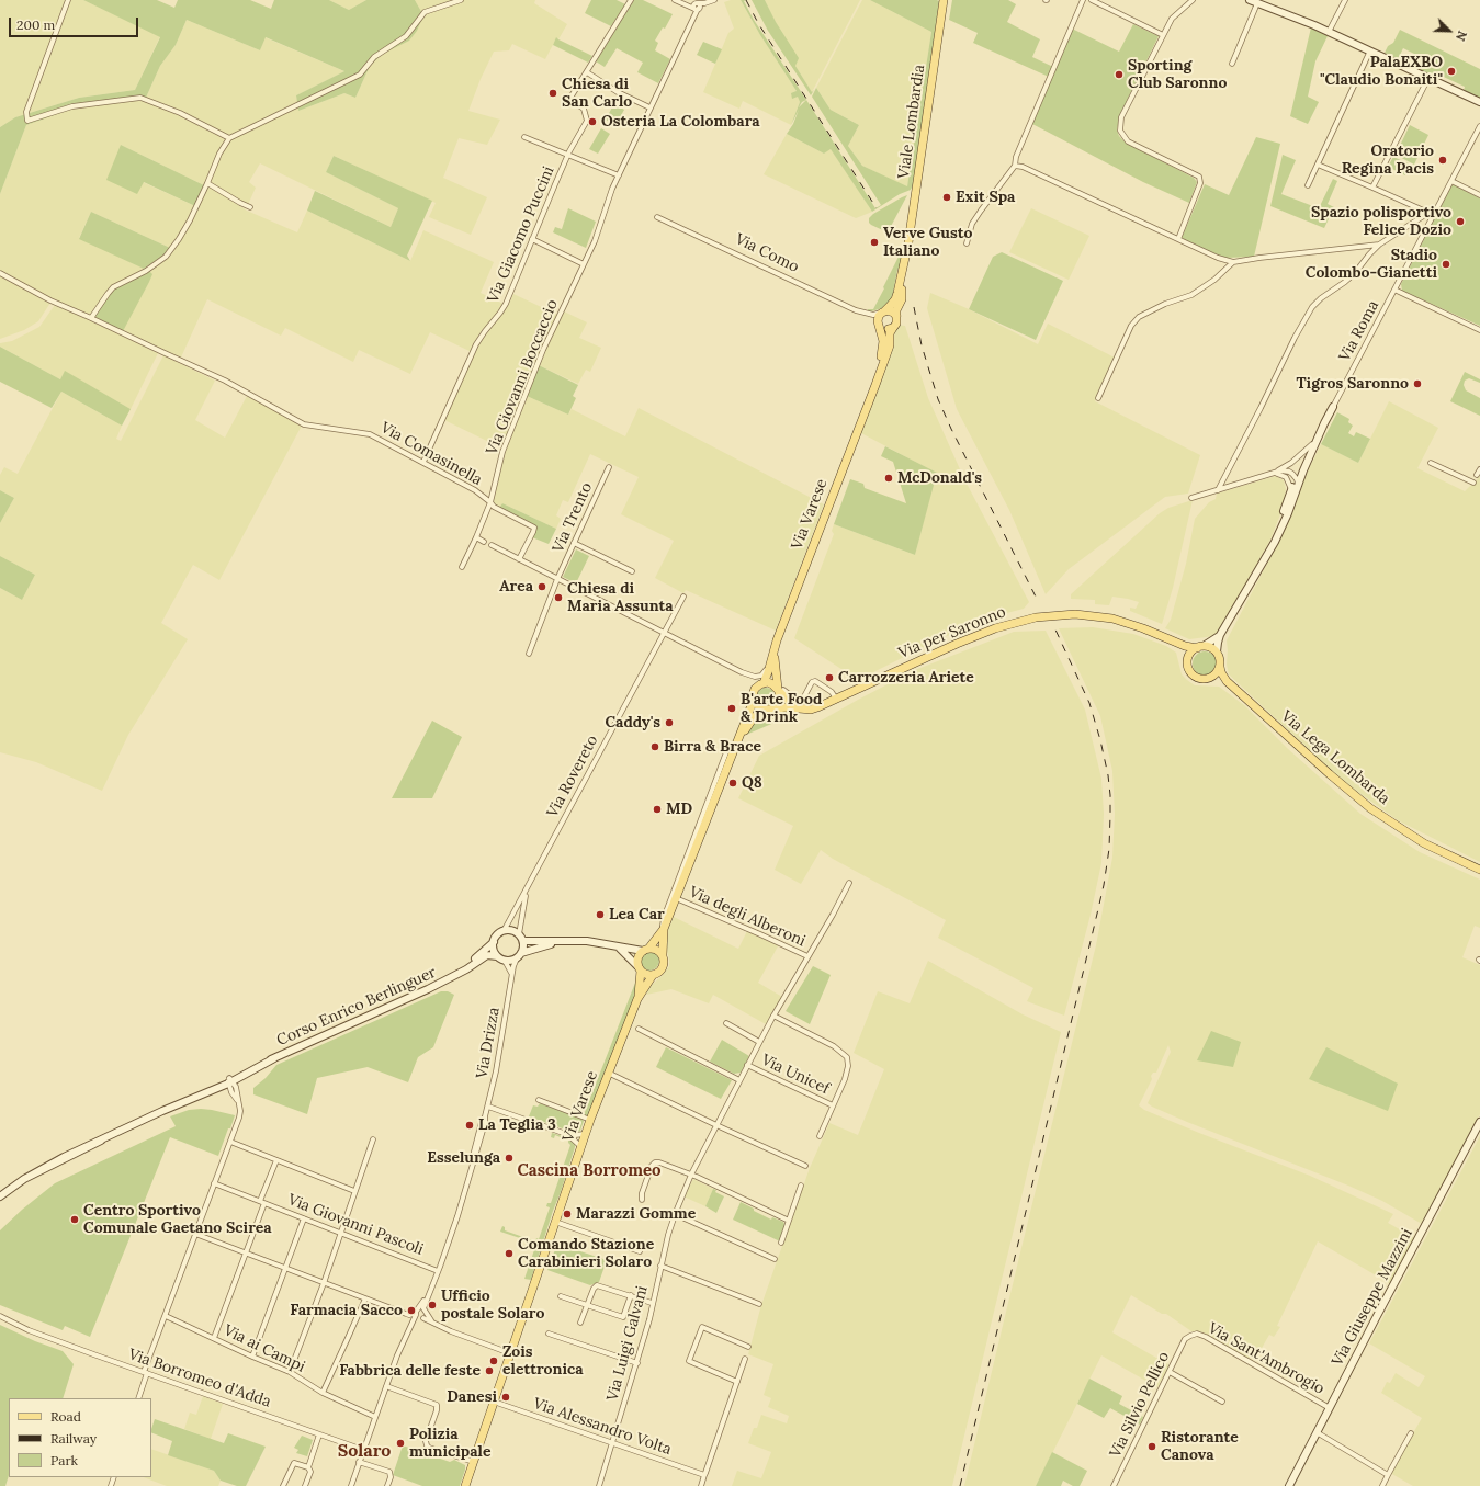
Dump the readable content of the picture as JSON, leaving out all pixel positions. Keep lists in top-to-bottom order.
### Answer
{
  "streets": {
    "main road": [
      "Viale Lombardia",
      "Via Varese",
      "Via per Saronno",
      "Via Lega Lombarda"
    ],
    "street": [
      "Via Giacomo Puccini",
      "Via Como",
      "Via Roma",
      "Via Giovanni Boccaccio",
      "Via Comasinella",
      "Via Trento",
      "Via Rovereto",
      "Via degli Alberoni",
      "Corso Enrico Berlinguer",
      "Via Drizza",
      "Via Unicef",
      "Via Giovanni Pascoli",
      "Via Giuseppe Mazzini",
      "Via Luigi Galvani",
      "Via ai Campi",
      "Via Sant'Ambrogio",
      "Via Borromeo d'Adda",
      "Via Silvio Pellico",
      "Via Alessandro Volta"
    ]
  },
  "crossings": [
    ["Viale Lombardia", "Via Como"],
    ["Viale Lombardia", "Via Varese"],
    ["Via Giacomo Puccini", "Via Comasinella"],
    ["Via Como", "Via Varese"],
    ["Via Giovanni Boccaccio", "Via Comasinella"],
    ["Via Varese", "Via per Saronno"],
    ["Via Varese", "Via Alessandro Volta"],
    ["Via per Saronno", "Via Lega Lombarda"],
    ["Via Rovereto", "Corso Enrico Berlinguer"],
    ["Via Rovereto", "Via Drizza"],
    ["Via degli Alberoni", "Via Luigi Galvani"],
    ["Corso Enrico Berlinguer", "Via Drizza"],
    ["Via Drizza", "Via Giovanni Pascoli"],
    ["Via Unicef", "Via Luigi Galvani"],
    ["Via Giuseppe Mazzini", "Via Sant'Ambrogio"],
    ["Via Luigi Galvani", "Via Alessandro Volta"],
    ["Via Sant'Ambrogio", "Via Silvio Pellico"]
  ],
  "districts": ["Cascina Borromeo", "Solaro"],
  "places": [
    "PalaEXBO \"Claudio Bonaiti\"",
    "Sporting Club Saronno",
    "Chiesa di San Carlo",
    "Osteria La Colombara",
    "Oratorio Regina Pacis",
    "Exit Spa",
    "Spazio polisportivo Felice Dozio",
    "Verve Gusto Italiano",
    "Stadio Colombo-Gianetti",
    "Tigros Saronno",
    "McDonald's",
    "Area",
    "Chiesa di Maria Assunta",
    "Carrozzeria Ariete",
    "B'arte Food & Drink",
    "Caddy's",
    "Birra & Brace",
    "Q8",
    "MD",
    "Lea Car",
    "La Teglia 3",
    "Esselunga",
    "Marazzi Gomme",
    "Centro Sportivo Comunale Gaetano Scirea",
    "Comando Stazione Carabinieri Solaro",
    "Ufficio postale Solaro",
    "Farmacia Sacco",
    "Zois elettronica",
    "Fabbrica delle feste",
    "Danesi",
    "Polizia municipale",
    "Ristorante Canova"
  ],
  "legend": ["Road", "Railway", "Park"],
  "scale_bar": "200 m",
  "north": "bottom right"
}
